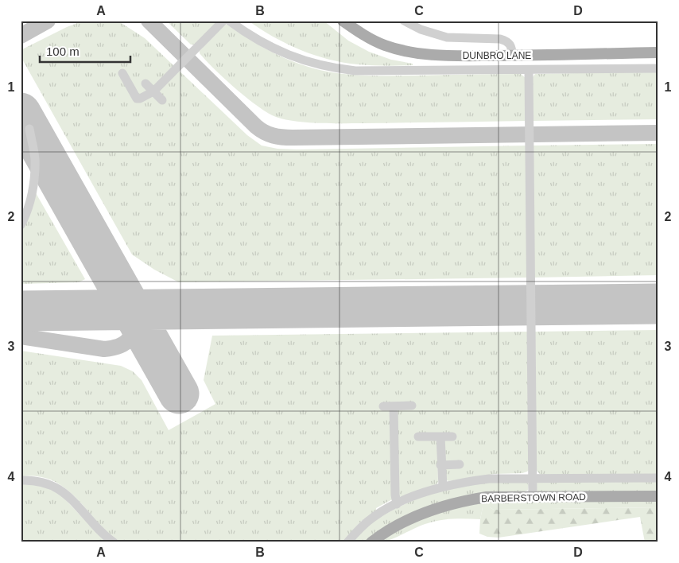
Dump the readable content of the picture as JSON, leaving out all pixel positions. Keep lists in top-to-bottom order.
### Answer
{
  "streets": {
    "main road": ["DUNBRO LANE", "BARBERSTOWN ROAD"]
  },
  "scale_bar": "100 m",
  "grid": {
    "columns": [
      "A",
      "B",
      "C",
      "D"
    ],
    "rows": [
      "1",
      "2",
      "3",
      "4"
    ]
  }
}
